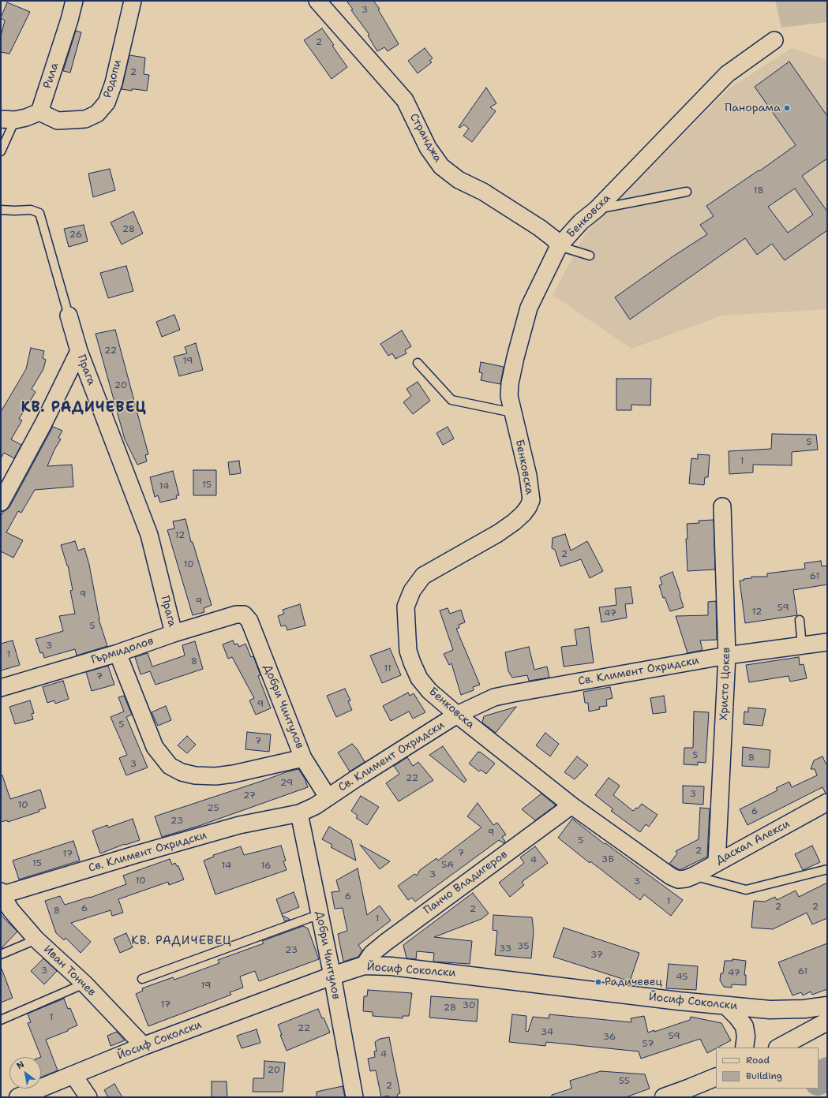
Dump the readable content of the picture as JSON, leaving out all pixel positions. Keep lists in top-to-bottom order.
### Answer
{
  "streets": {
    "street": [
      "Рила",
      "Родопи",
      "Странджа",
      "Бенковска",
      "Прага",
      "Гърмидолов",
      "Св. Климент Охридски",
      "Христо Цокев",
      "Добри Чинтулов",
      "Даскал Алекси",
      "Панчо Владигеров",
      "Йосиф Соколски",
      "Иван Тончев"
    ]
  },
  "crossings": [
    ["Рила", "Родопи"],
    ["Странджа", "Бенковска"],
    ["Бенковска", "Св. Климент Охридски"],
    ["Бенковска", "Даскал Алекси"],
    ["Бенковска", "Панчо Владигеров"],
    ["Прага", "Гърмидолов"],
    ["Гърмидолов", "Добри Чинтулов"],
    ["Св. Климент Охридски", "Христо Цокев"],
    ["Св. Климент Охридски", "Добри Чинтулов"],
    ["Св. Климент Охридски", "Иван Тончев"],
    ["Христо Цокев", "Даскал Алекси"],
    ["Добри Чинтулов", "Йосиф Соколски"],
    ["Панчо Владигеров", "Йосиф Соколски"],
    ["Йосиф Соколски", "Иван Тончев"]
  ],
  "districts": ["КВ. РАДИЧЕВЕЦ", "КВ. РАДИЧЕВЕЦ"],
  "places": ["Панорама", "Радичевец"],
  "house_numbers": [
    "3",
    "2",
    "2",
    "18",
    "28",
    "26",
    "22",
    "19",
    "20",
    "5",
    "1",
    "15",
    "14",
    "12",
    "2",
    "10",
    "61",
    "9",
    "9",
    "59",
    "12",
    "47",
    "5",
    "3",
    "1",
    "8",
    "11",
    "7",
    "9",
    "5",
    "7",
    "5",
    "8",
    "3",
    "22",
    "29",
    "3",
    "27",
    "10",
    "25",
    "6",
    "23",
    "9",
    "5",
    "2",
    "7",
    "17",
    "3Б",
    "4",
    "15",
    "5А",
    "14",
    "16",
    "3",
    "10",
    "3",
    "6",
    "1",
    "2",
    "2",
    "6",
    "2",
    "8",
    "1",
    "35",
    "33",
    "23",
    "37",
    "3",
    "61",
    "47",
    "45",
    "19",
    "17",
    "30",
    "28",
    "1",
    "22",
    "34",
    "59",
    "36",
    "57",
    "4",
    "20",
    "55",
    "2"
  ],
  "legend": ["Road", "Building"],
  "north": "top left"
}
